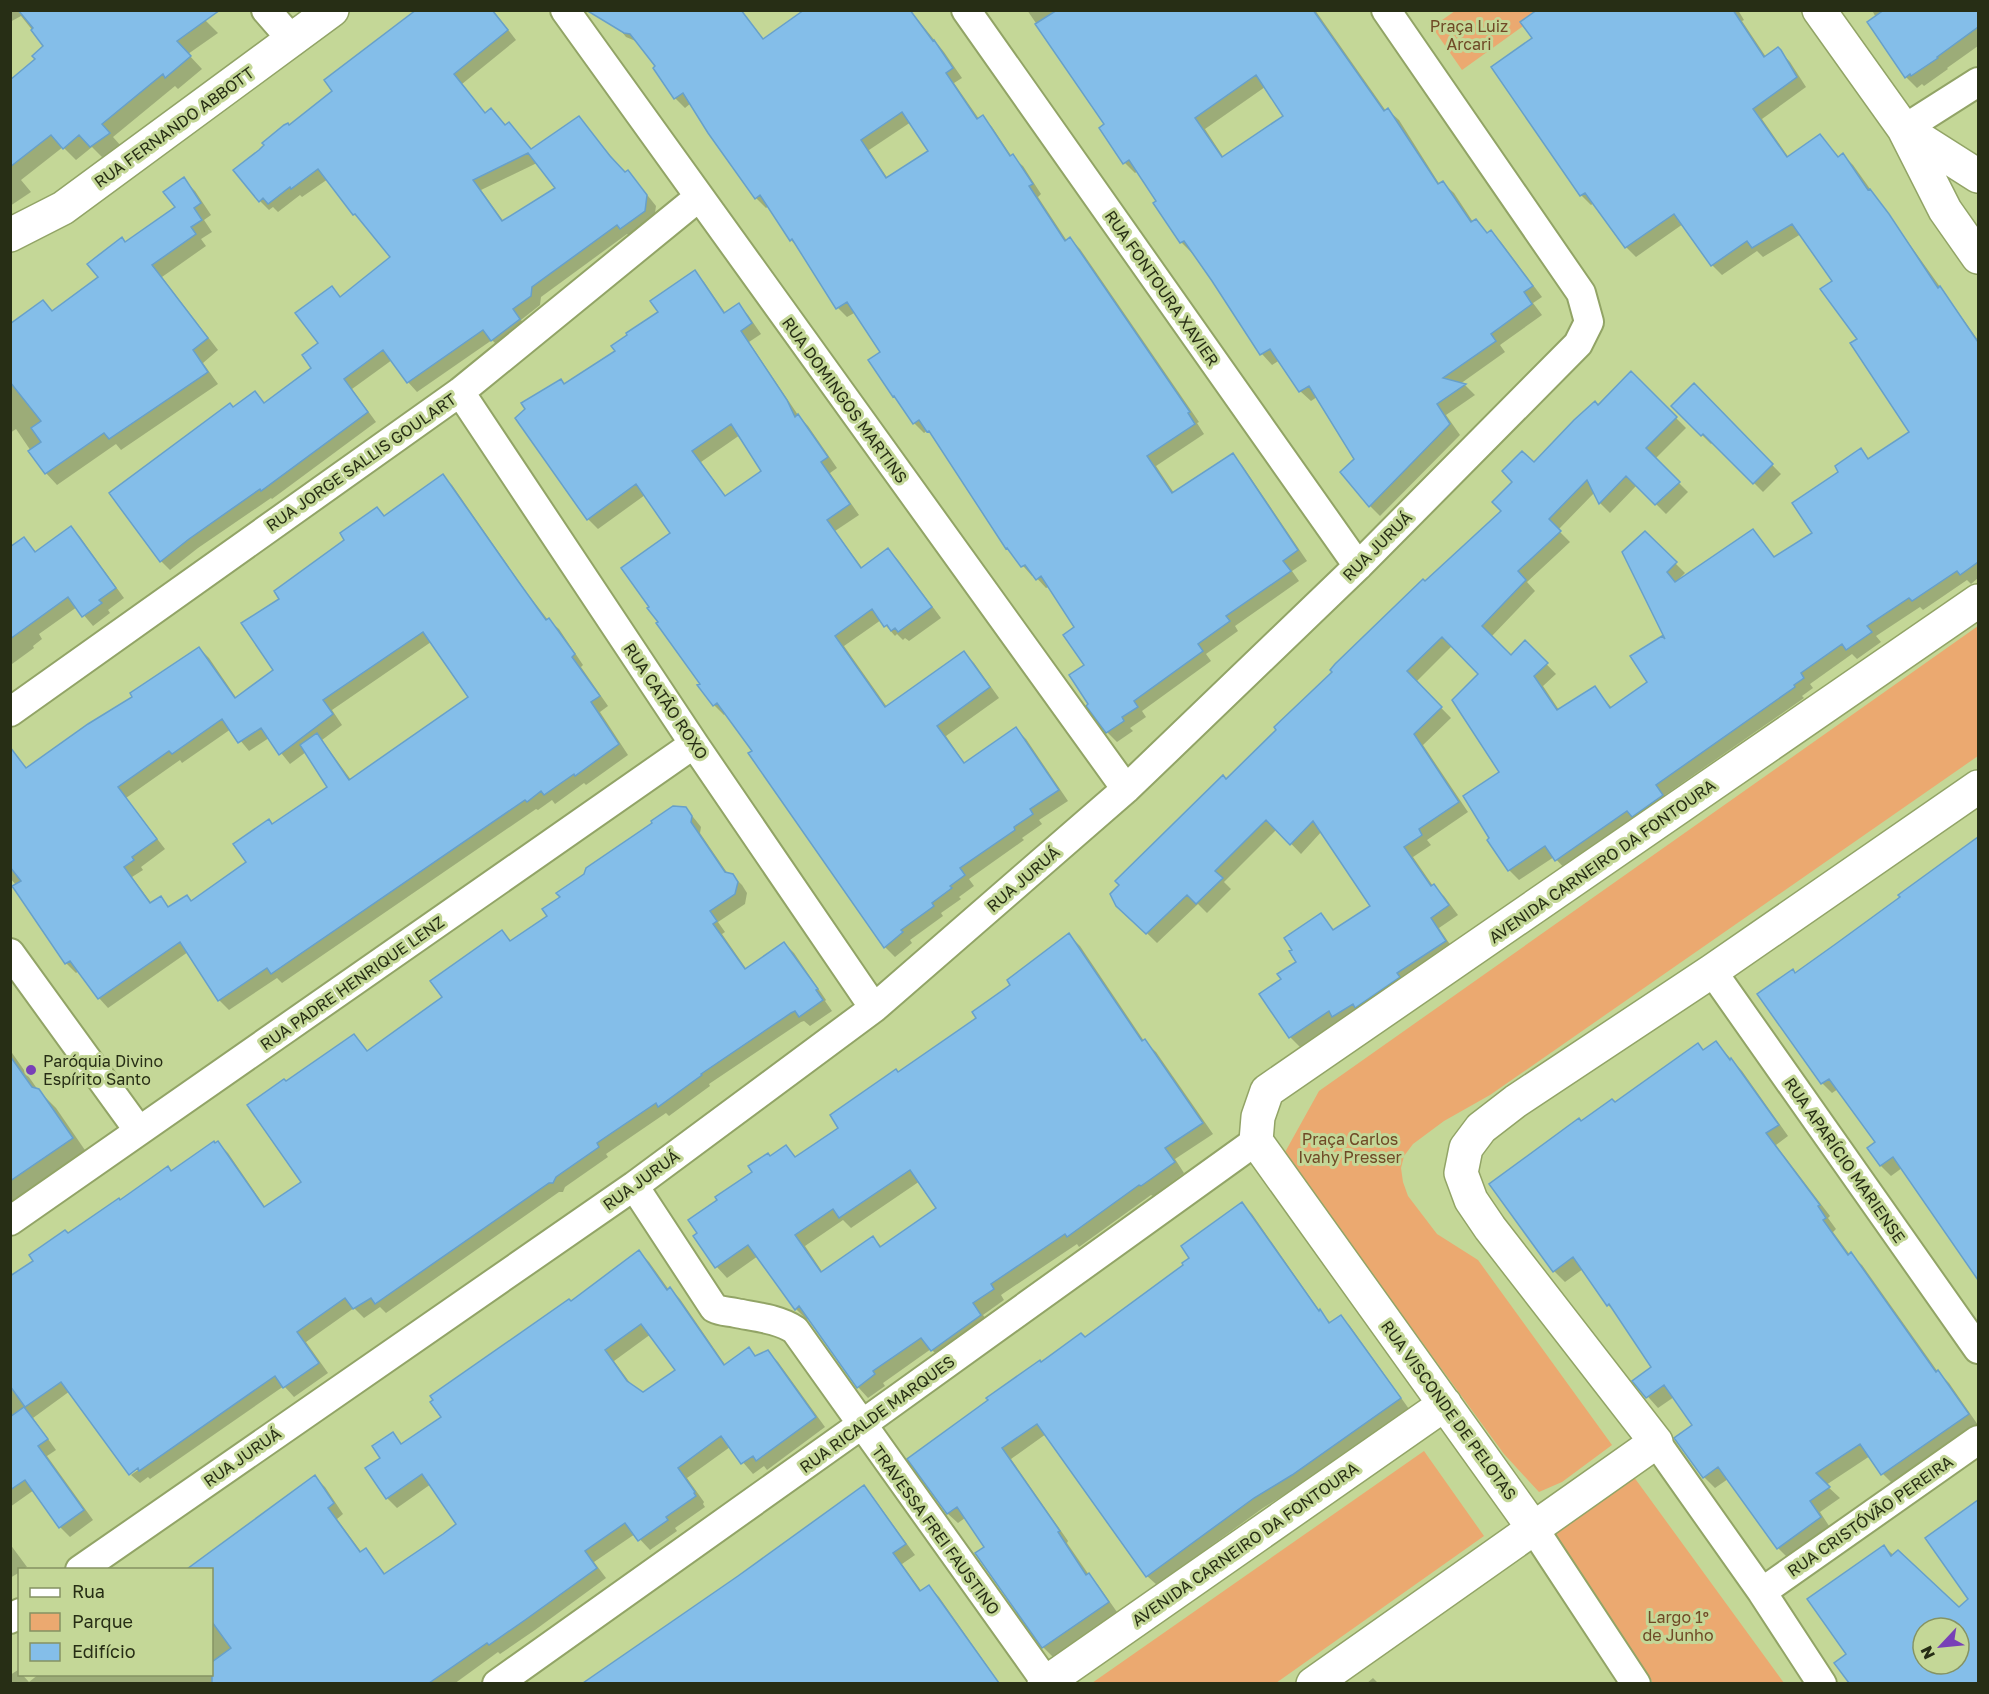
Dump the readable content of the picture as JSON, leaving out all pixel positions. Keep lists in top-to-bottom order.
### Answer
{
  "streets": {
    "main road": ["RUA FERNANDO ABBOTT", "AVENIDA CARNEIRO DA FONTOURA", "RUA VISCONDE DE PELOTAS"],
    "street": [
      "RUA FONTOURA XAVIER",
      "RUA DOMINGOS MARTINS",
      "RUA JORGE SALLIS GOULART",
      "RUA JURUÁ",
      "RUA CATÃO ROXO",
      "RUA PADRE HENRIQUE LENZ",
      "RUA APARÍCIO MARIENSE",
      "RUA RICALDE MARQUES",
      "RUA CRISTÓVÃO PEREIRA",
      "TRAVESSA FREI FAUSTINO"
    ]
  },
  "crossings": [
    ["RUA FONTOURA XAVIER", "RUA JURUÁ"],
    ["RUA DOMINGOS MARTINS", "RUA JORGE SALLIS GOULART"],
    ["RUA DOMINGOS MARTINS", "RUA JURUÁ"],
    ["RUA JORGE SALLIS GOULART", "RUA CATÃO ROXO"],
    ["RUA JURUÁ", "RUA CATÃO ROXO"],
    ["RUA JURUÁ", "TRAVESSA FREI FAUSTINO"],
    ["RUA CATÃO ROXO", "RUA PADRE HENRIQUE LENZ"],
    ["AVENIDA CARNEIRO DA FONTOURA", "RUA VISCONDE DE PELOTAS"],
    ["AVENIDA CARNEIRO DA FONTOURA", "RUA RICALDE MARQUES"],
    ["AVENIDA CARNEIRO DA FONTOURA", "TRAVESSA FREI FAUSTINO"],
    ["RUA VISCONDE DE PELOTAS", "RUA RICALDE MARQUES"],
    ["RUA RICALDE MARQUES", "TRAVESSA FREI FAUSTINO"]
  ],
  "parks": ["Praça Luiz Arcari", "Praça Carlos Ivahy Presser", "Largo 1º de Junho"],
  "places": ["Paróquia Divino Espírito Santo"],
  "legend": ["Rua", "Parque", "Edifício"],
  "north": "bottom left"
}
